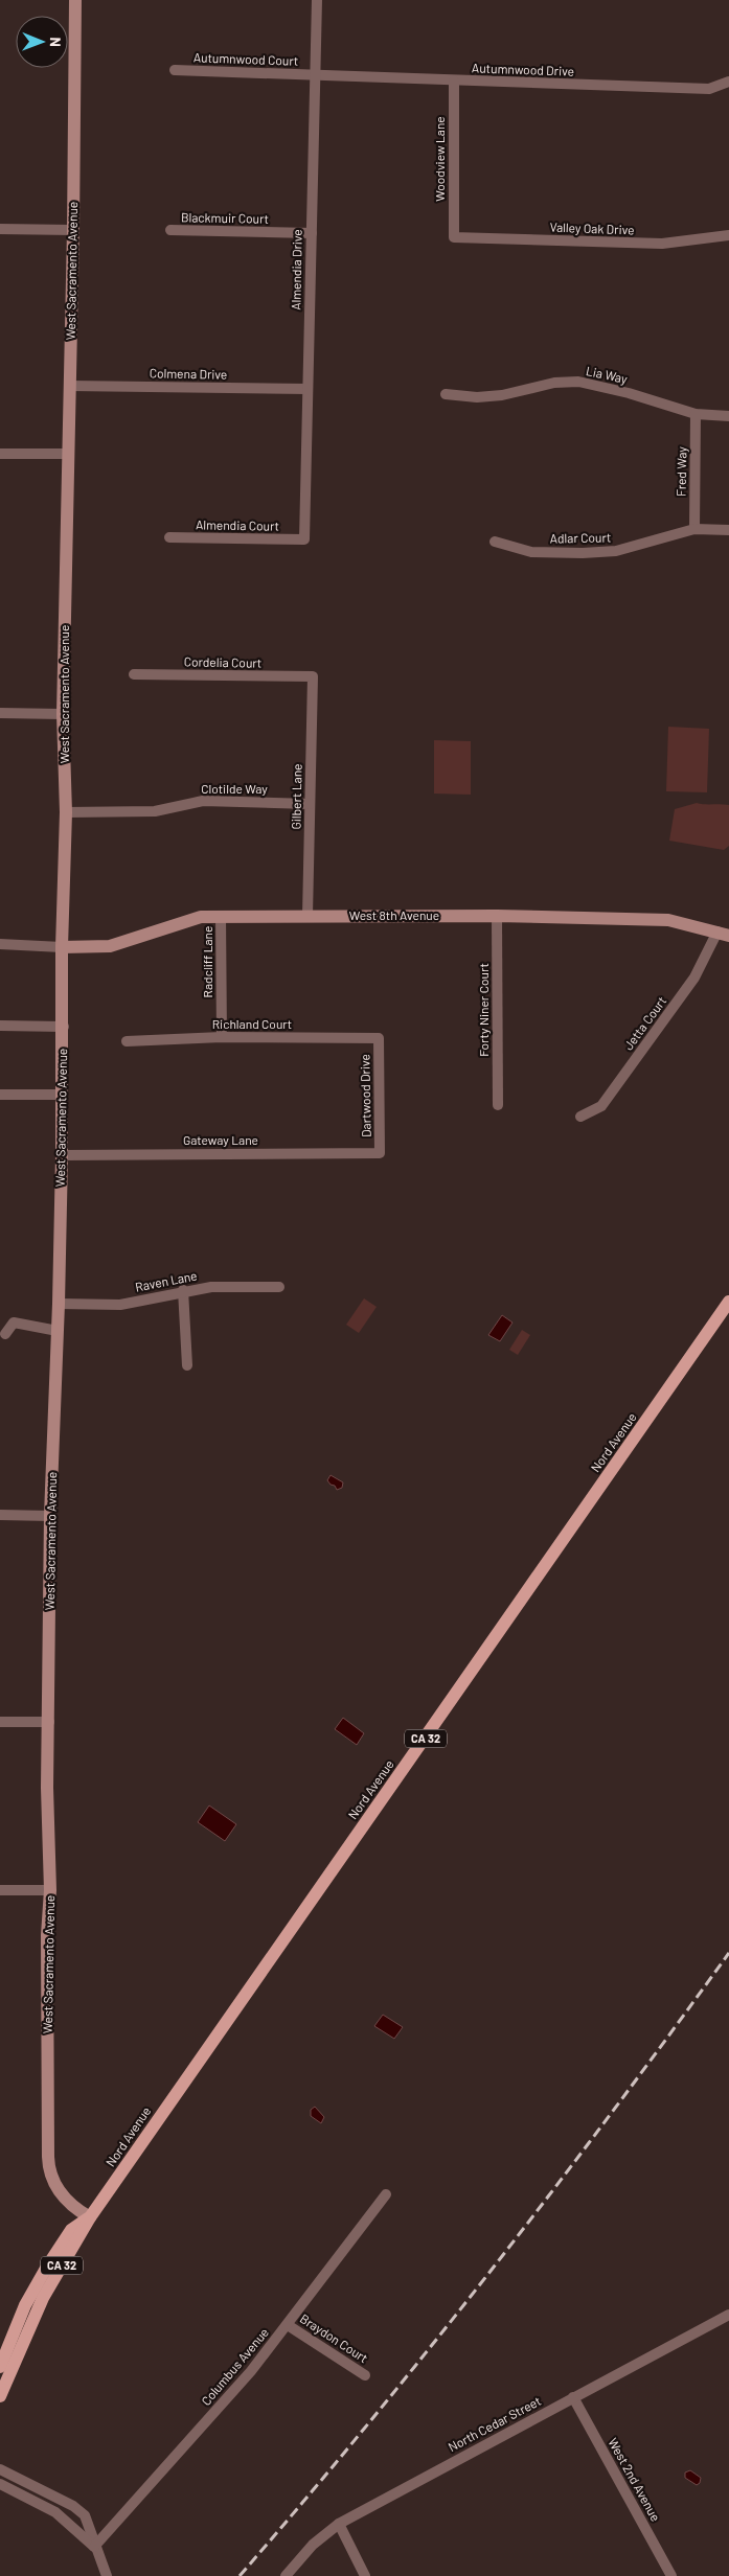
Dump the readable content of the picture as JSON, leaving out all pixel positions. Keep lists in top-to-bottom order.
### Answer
{
  "streets": {
    "main road": ["Nord Avenue", "CA 32"],
    "street": [
      "Autumnwood Court",
      "Autumnwood Drive",
      "Woodview Lane",
      "Blackmuir Court",
      "Valley Oak Drive",
      "Almendia Drive",
      "West Sacramento Avenue",
      "Colmena Drive",
      "Lia Way",
      "Fred Way",
      "Almendia Court",
      "Adlar Court",
      "Cordelia Court",
      "Clotilde Way",
      "Gilbert Lane",
      "West 8th Avenue",
      "Radcliff Lane",
      "Forty Niner Court",
      "Jetta Court",
      "Richland Court",
      "Dartwood Drive",
      "Gateway Lane",
      "Raven Lane",
      "Braydon Court",
      "Columbus Avenue",
      "North Cedar Street",
      "West 2nd Avenue"
    ]
  },
  "crossings": [
    ["Autumnwood Court", "Autumnwood Drive"],
    ["Autumnwood Court", "Almendia Drive"],
    ["Autumnwood Drive", "Woodview Lane"],
    ["Autumnwood Drive", "Almendia Drive"],
    ["Woodview Lane", "Valley Oak Drive"],
    ["Blackmuir Court", "Almendia Drive"],
    ["Almendia Drive", "Colmena Drive"],
    ["Almendia Drive", "Almendia Court"],
    ["West Sacramento Avenue", "Colmena Drive"],
    ["West Sacramento Avenue", "Clotilde Way"],
    ["West Sacramento Avenue", "West 8th Avenue"],
    ["West Sacramento Avenue", "Gateway Lane"],
    ["West Sacramento Avenue", "Raven Lane"],
    ["West Sacramento Avenue", "Nord Avenue"],
    ["Lia Way", "Fred Way"],
    ["Fred Way", "Adlar Court"],
    ["Cordelia Court", "Gilbert Lane"],
    ["Clotilde Way", "Gilbert Lane"],
    ["Gilbert Lane", "West 8th Avenue"],
    ["West 8th Avenue", "Radcliff Lane"],
    ["West 8th Avenue", "Forty Niner Court"],
    ["West 8th Avenue", "Jetta Court"],
    ["Radcliff Lane", "Richland Court"],
    ["Richland Court", "Dartwood Drive"],
    ["Dartwood Drive", "Gateway Lane"],
    ["Braydon Court", "Columbus Avenue"],
    ["North Cedar Street", "West 2nd Avenue"]
  ],
  "north": "right"
}
